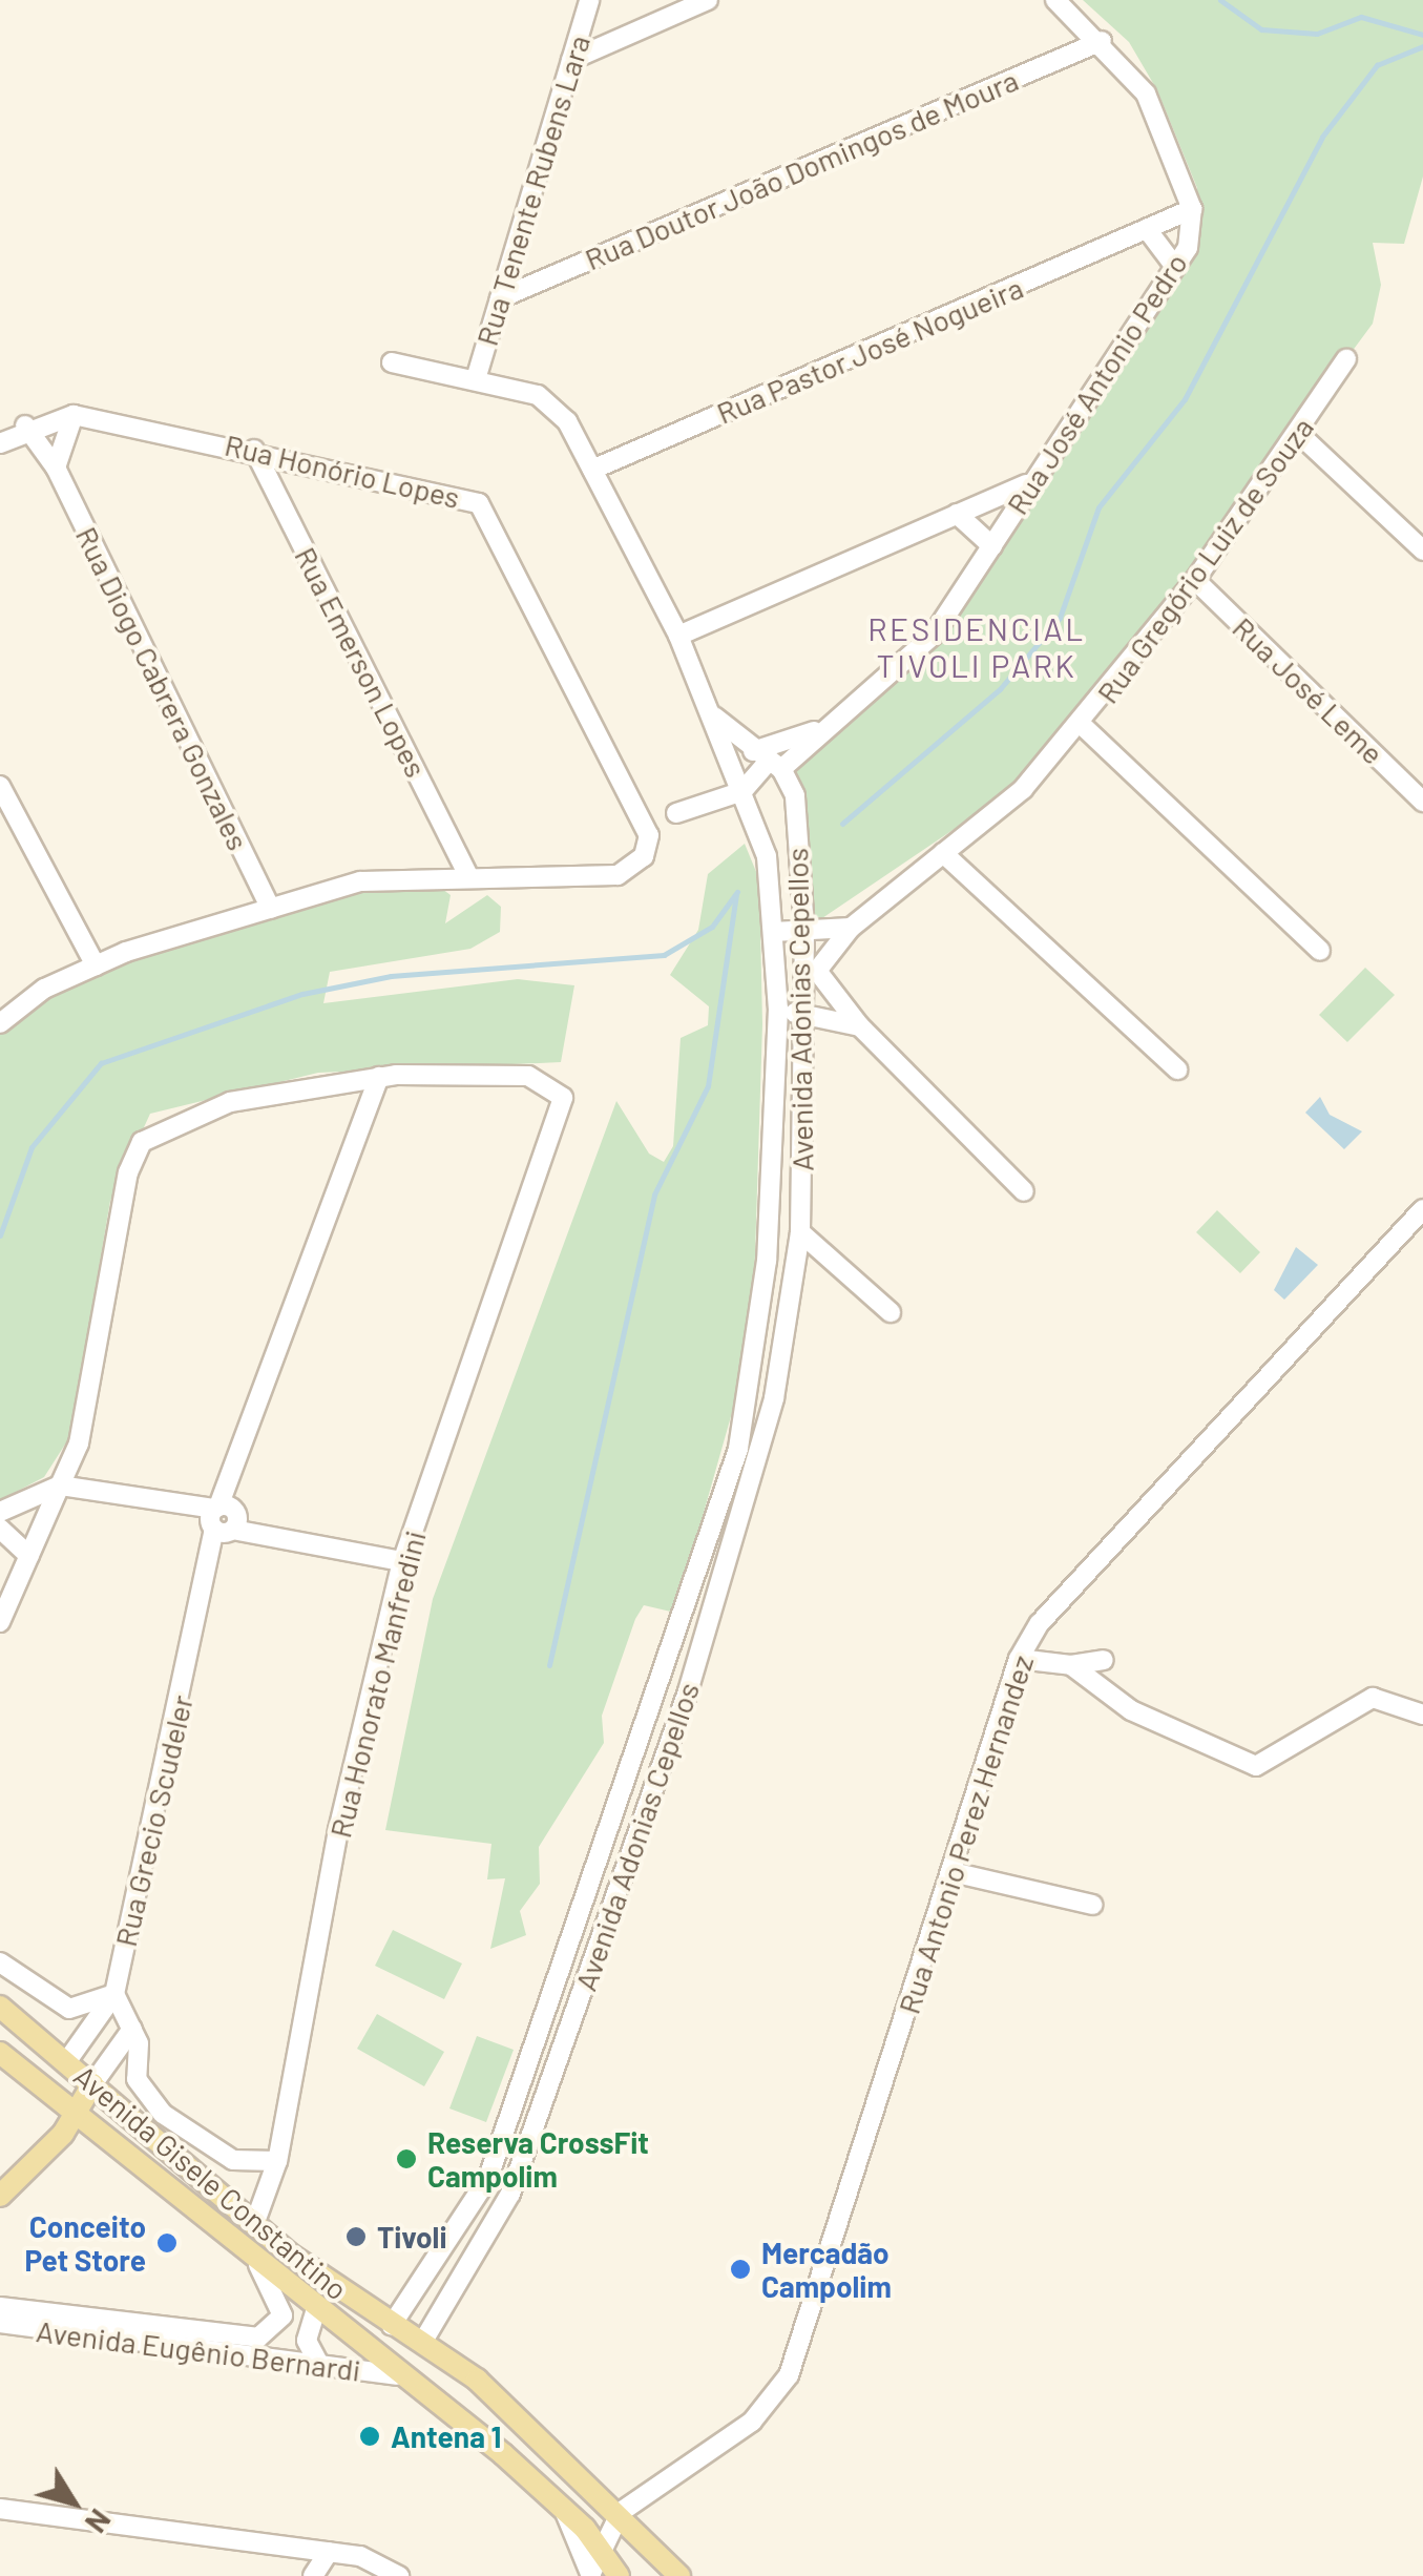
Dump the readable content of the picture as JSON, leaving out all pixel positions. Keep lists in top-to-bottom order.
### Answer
{
  "streets": {
    "main road": ["Avenida Gisele Constantino"],
    "street": [
      "Rua Doutor João Domingos de Moura",
      "Rua Tenente Rubens Lara",
      "Rua Pastor José Nogueira",
      "Rua José Antonio Pedro",
      "Rua Honório Lopes",
      "Rua Gregório Luiz de Souza",
      "Rua Emerson Lopes",
      "Rua Diogo Cabrera Gonzales",
      "Rua José Leme",
      "Avenida Adonias Cepellos",
      "Rua Honorato Manfredini",
      "Rua Grecio Scudeler",
      "Rua Antonio Perez Hernandez",
      "Avenida Eugênio Bernardi"
    ]
  },
  "crossings": [
    ["Rua Doutor João Domingos de Moura", "Rua Tenente Rubens Lara"],
    ["Rua Tenente Rubens Lara", "Avenida Adonias Cepellos"],
    ["Rua Pastor José Nogueira", "Rua José Antonio Pedro"],
    ["Rua Pastor José Nogueira", "Avenida Adonias Cepellos"],
    ["Rua José Antonio Pedro", "Avenida Adonias Cepellos"],
    ["Rua Honório Lopes", "Rua Emerson Lopes"],
    ["Rua Honório Lopes", "Rua Diogo Cabrera Gonzales"],
    ["Rua Gregório Luiz de Souza", "Rua José Leme"],
    ["Avenida Adonias Cepellos", "Avenida Gisele Constantino"],
    ["Rua Honorato Manfredini", "Avenida Gisele Constantino"],
    ["Rua Grecio Scudeler", "Avenida Gisele Constantino"],
    ["Rua Antonio Perez Hernandez", "Avenida Gisele Constantino"],
    ["Avenida Gisele Constantino", "Avenida Eugênio Bernardi"]
  ],
  "districts": ["RESIDENCIAL TIVOLI PARK"],
  "places": [
    "Reserva CrossFit Campolim",
    "Tivoli",
    "Conceito Pet Store",
    "Mercadão Campolim",
    "Antena 1"
  ],
  "north": "bottom right"
}
